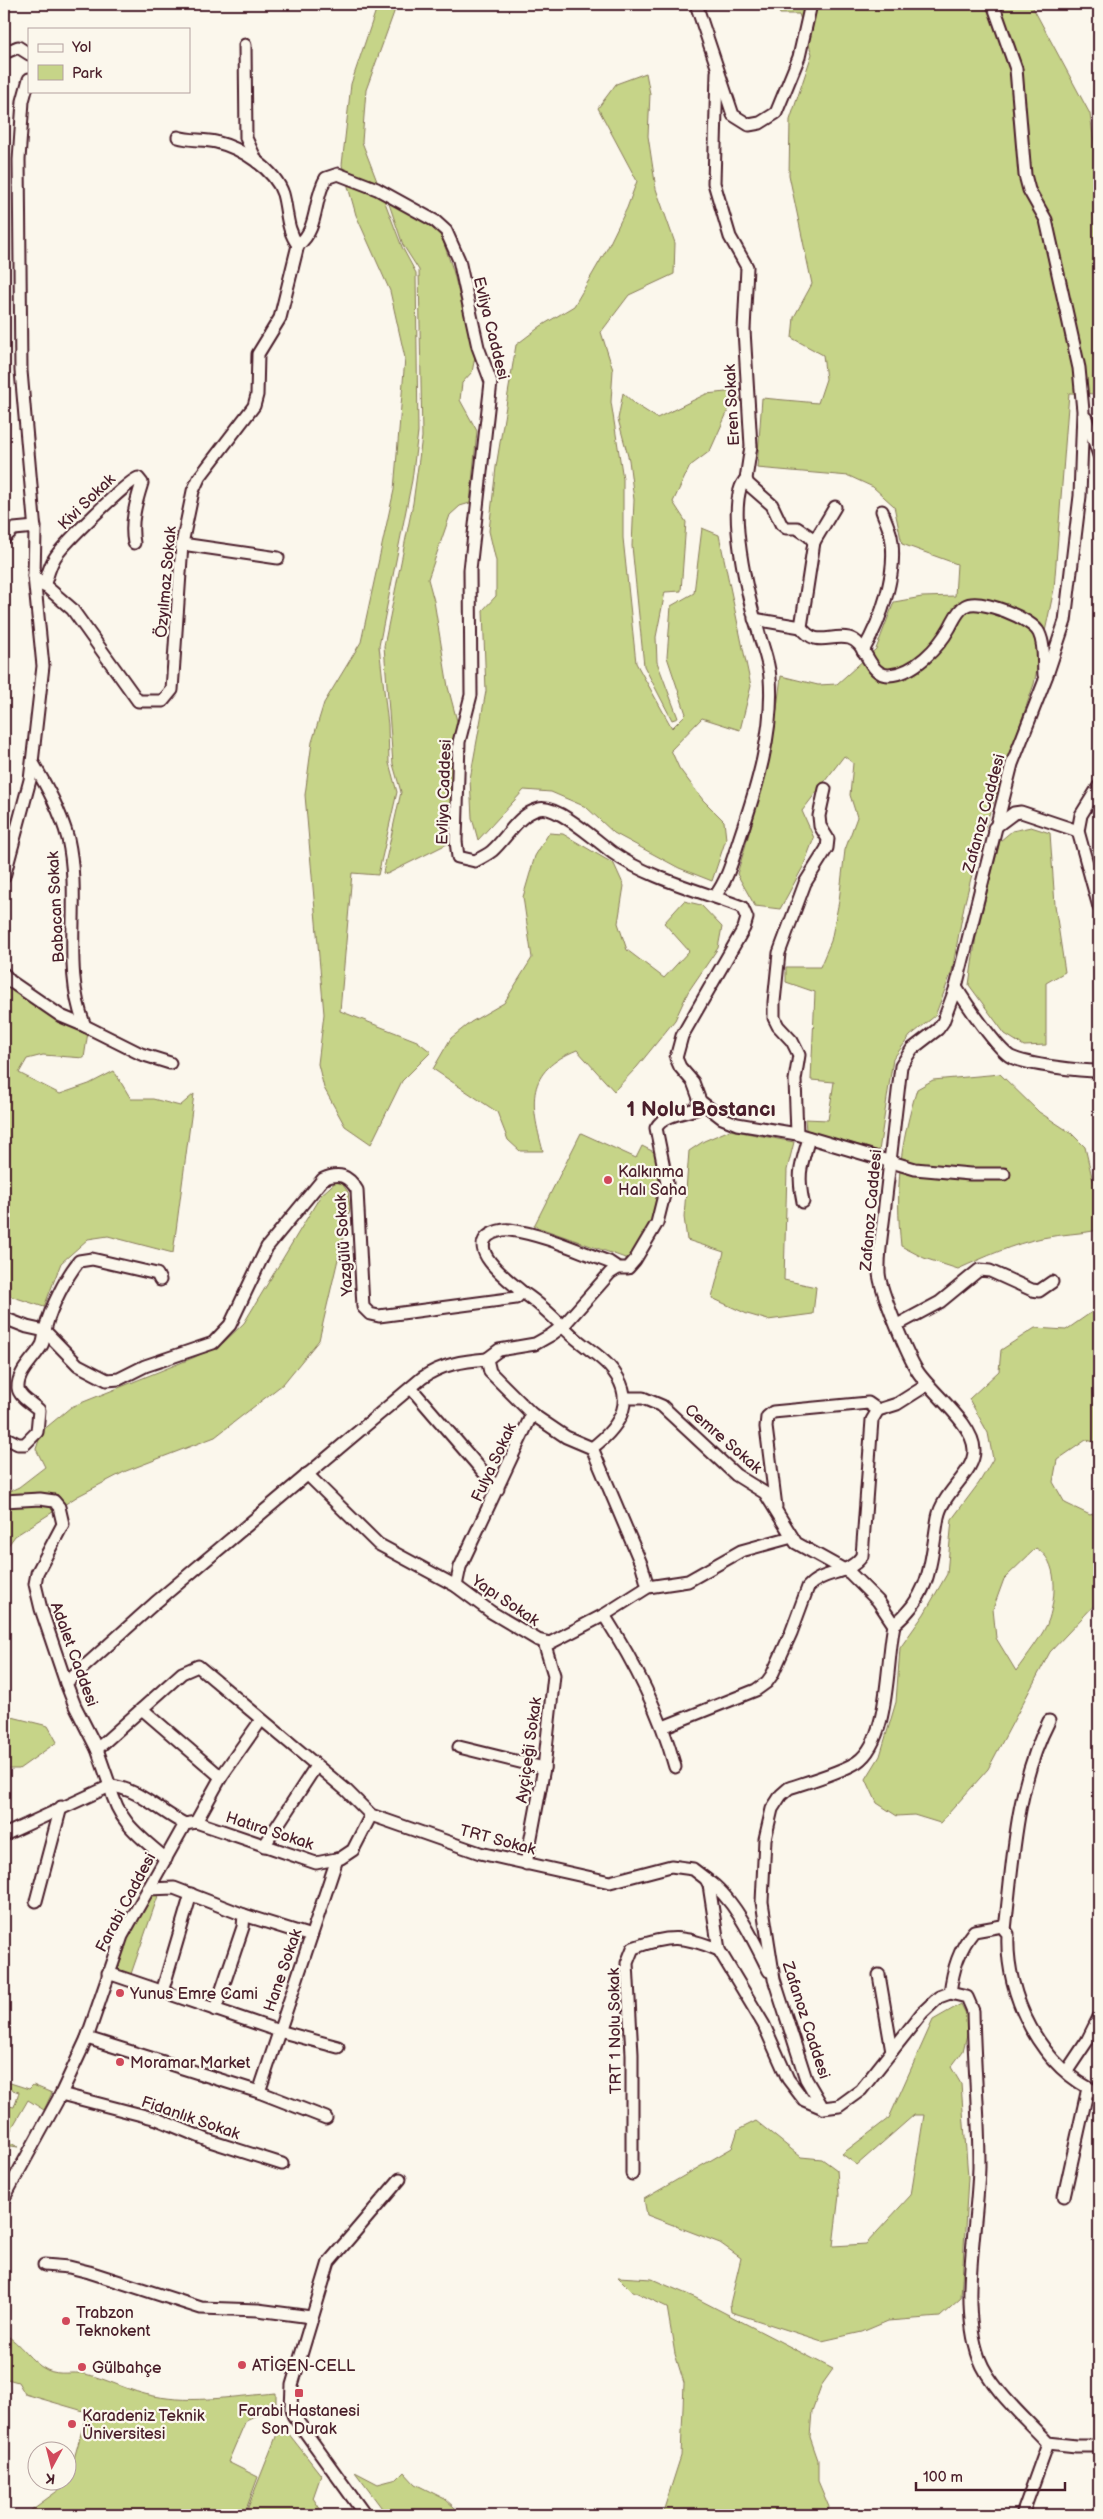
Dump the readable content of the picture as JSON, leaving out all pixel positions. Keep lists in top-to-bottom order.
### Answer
{
  "streets": {
    "street": [
      "Evliya Caddesi",
      "Eren Sokak",
      "Kivi Sokak",
      "Özyılmaz Sokak",
      "Zafanoz Caddesi",
      "Babacan Sokak",
      "Yazgülü Sokak",
      "Cemre Sokak",
      "Fulya Sokak",
      "Yapı Sokak",
      "Adalet Caddesi",
      "Ayçiçeği Sokak",
      "Hatıra Sokak",
      "TRT Sokak",
      "Farabi Caddesi",
      "Hane Sokak",
      "TRT 1 Nolu Sokak",
      "Fidanlık Sokak"
    ]
  },
  "crossings": [
    ["Evliya Caddesi", "Eren Sokak"],
    ["Evliya Caddesi", "Özyılmaz Sokak"],
    ["Evliya Caddesi", "Zafanoz Caddesi"],
    ["Kivi Sokak", "Özyılmaz Sokak"],
    ["Zafanoz Caddesi", "Cemre Sokak"],
    ["Zafanoz Caddesi", "TRT Sokak"],
    ["Cemre Sokak", "Yapı Sokak"],
    ["Fulya Sokak", "Yapı Sokak"],
    ["Yapı Sokak", "Ayçiçeği Sokak"],
    ["Adalet Caddesi", "TRT Sokak"],
    ["Adalet Caddesi", "Farabi Caddesi"],
    ["Ayçiçeği Sokak", "TRT Sokak"],
    ["Hatıra Sokak", "Farabi Caddesi"],
    ["Hatıra Sokak", "Hane Sokak"],
    ["TRT Sokak", "Farabi Caddesi"],
    ["Farabi Caddesi", "Fidanlık Sokak"]
  ],
  "districts": ["1 Nolu Bostancı"],
  "places": {
    "other": [
      "Kalkınma Halı Saha",
      "Yunus Emre Cami",
      "Moramar Market",
      "Trabzon Teknokent",
      "ATİGEN-CELL",
      "Gülbahçe",
      "Karadeniz Teknik Üniversitesi"
    ],
    "transit": ["Farabi Hastanesi Son Durak"]
  },
  "legend": ["Yol", "Park"],
  "scale_bar": "100 m",
  "north": "bottom"
}
